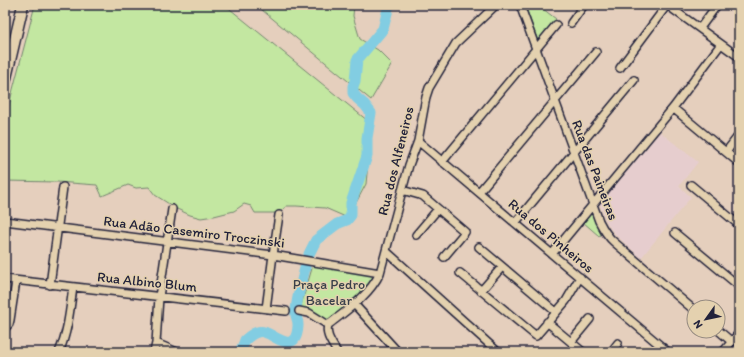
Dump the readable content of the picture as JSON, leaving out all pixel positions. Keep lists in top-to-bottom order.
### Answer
{
  "streets": {
    "street": [
      "Rua dos Alfeneiros",
      "Rua das Paineiras",
      "Rua Adão Casemiro Troczinski",
      "Rua dos Pinheiros",
      "Rua Albino Blum"
    ]
  },
  "crossings": [
    ["Rua dos Alfeneiros", "Rua Adão Casemiro Troczinski"],
    ["Rua dos Alfeneiros", "Rua dos Pinheiros"]
  ],
  "parks": ["Praça Pedro Bacelar"],
  "north": "bottom left"
}
